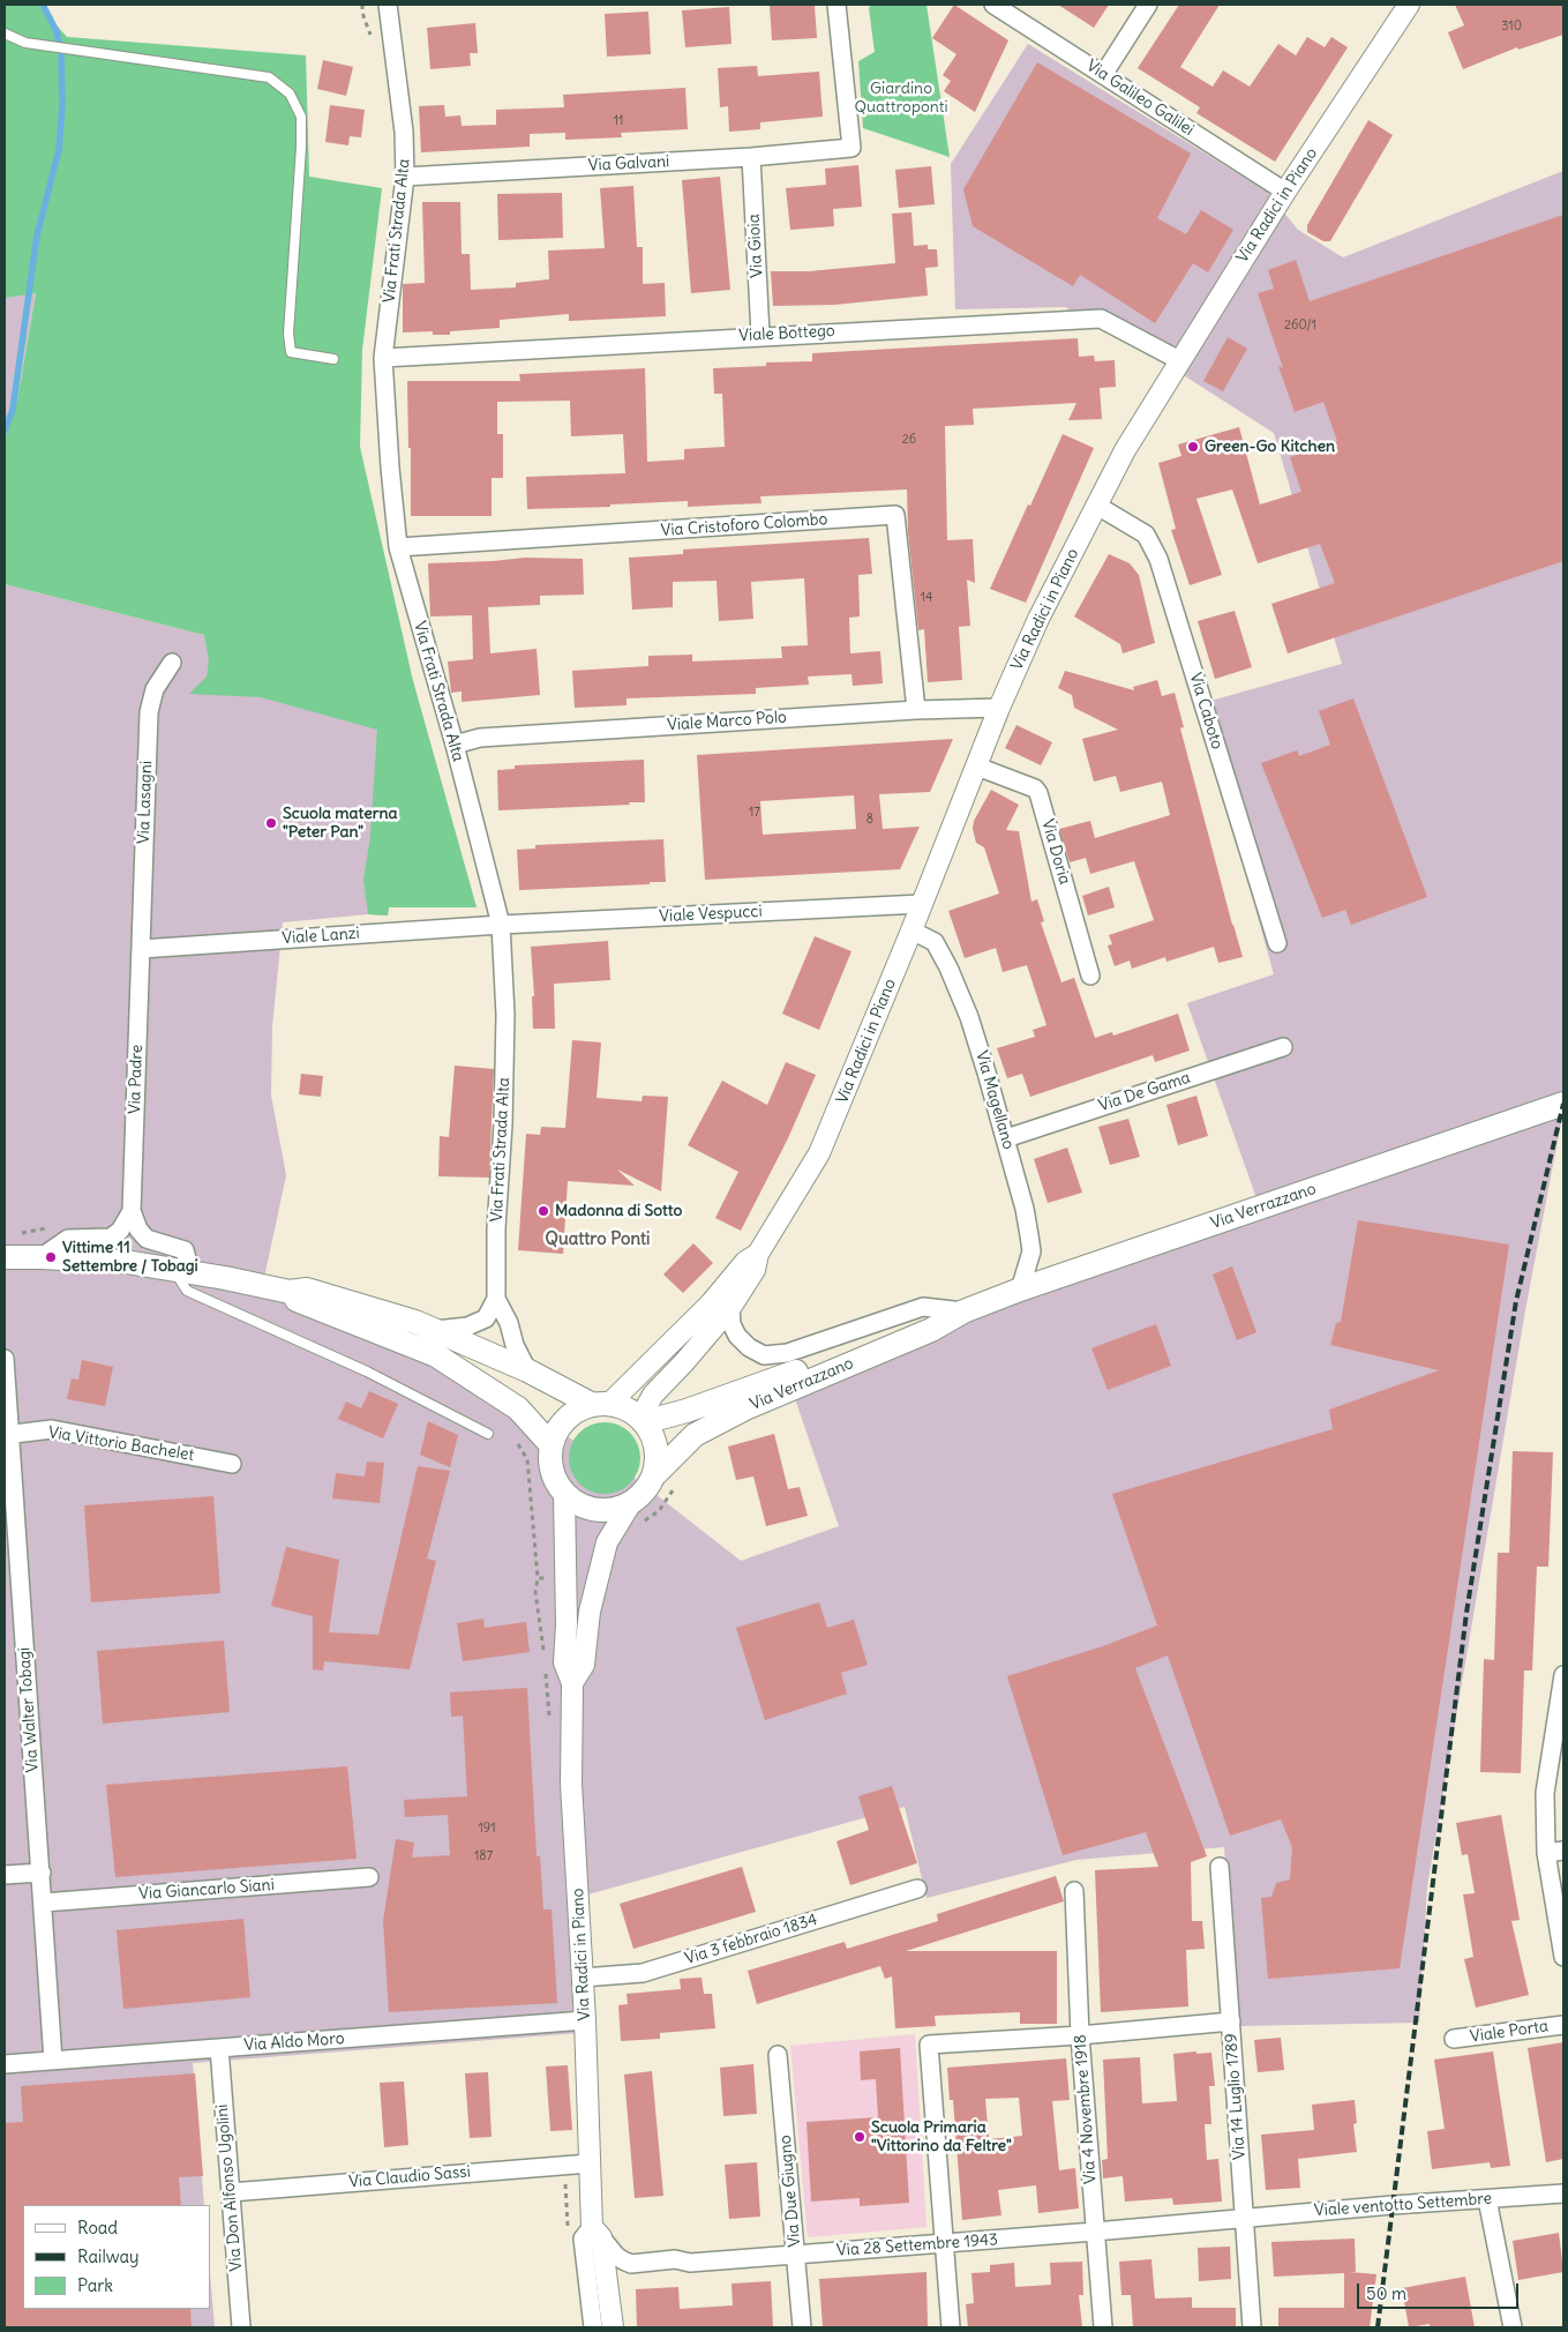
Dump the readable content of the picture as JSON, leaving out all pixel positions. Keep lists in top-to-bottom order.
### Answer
{
  "streets": {
    "main road": ["Via Radici in Piano", "Via Verrazzano"],
    "street": [
      "Via Galileo Galilei",
      "Via Galvani",
      "Via Frati Strada Alta",
      "Via Gioia",
      "Viale Bottego",
      "Via Cristoforo Colombo",
      "Via Caboto",
      "Viale Marco Polo",
      "Via Lasagni",
      "Via Doria",
      "Viale Vespucci",
      "Viale Lanzi",
      "Via Padre",
      "Via De Gama",
      "Via Magellano",
      "Via Vittorio Bachelet",
      "Via Walter Tobagi",
      "Via Giancarlo Siani",
      "Via 3 febbraio 1834",
      "Viale Porta",
      "Via Aldo Moro",
      "Via 14 Luglio 1789",
      "Via 4 Novembre 1918",
      "Via Claudio Sassi",
      "Via Don Alfonso Ugolini",
      "Via Due Giugno",
      "Viale ventotto Settembre",
      "Via 28 Settembre 1943"
    ]
  },
  "crossings": [
    ["Via Galileo Galilei", "Via Radici in Piano"],
    ["Via Galvani", "Via Frati Strada Alta"],
    ["Via Galvani", "Via Gioia"],
    ["Via Radici in Piano", "Viale Bottego"],
    ["Via Radici in Piano", "Via Caboto"],
    ["Via Radici in Piano", "Viale Marco Polo"],
    ["Via Radici in Piano", "Via Doria"],
    ["Via Radici in Piano", "Viale Vespucci"],
    ["Via Radici in Piano", "Via Magellano"],
    ["Via Radici in Piano", "Via Verrazzano"],
    ["Via Radici in Piano", "Via 3 febbraio 1834"],
    ["Via Radici in Piano", "Via Aldo Moro"],
    ["Via Radici in Piano", "Via Claudio Sassi"],
    ["Via Radici in Piano", "Via 28 Settembre 1943"],
    ["Via Frati Strada Alta", "Viale Bottego"],
    ["Via Frati Strada Alta", "Via Cristoforo Colombo"],
    ["Via Frati Strada Alta", "Viale Marco Polo"],
    ["Via Frati Strada Alta", "Viale Vespucci"],
    ["Via Frati Strada Alta", "Viale Lanzi"],
    ["Via Gioia", "Viale Bottego"],
    ["Via Cristoforo Colombo", "Viale Marco Polo"],
    ["Via Lasagni", "Viale Lanzi"],
    ["Via Lasagni", "Via Padre"],
    ["Viale Vespucci", "Viale Lanzi"],
    ["Viale Lanzi", "Via Padre"],
    ["Via De Gama", "Via Magellano"],
    ["Via Magellano", "Via Verrazzano"],
    ["Via Vittorio Bachelet", "Via Walter Tobagi"],
    ["Via Walter Tobagi", "Via Giancarlo Siani"],
    ["Via Walter Tobagi", "Via Aldo Moro"],
    ["Via Aldo Moro", "Via Don Alfonso Ugolini"],
    ["Via 14 Luglio 1789", "Viale ventotto Settembre"],
    ["Via 14 Luglio 1789", "Via 28 Settembre 1943"],
    ["Via 4 Novembre 1918", "Via 28 Settembre 1943"],
    ["Via Claudio Sassi", "Via Don Alfonso Ugolini"],
    ["Via Due Giugno", "Via 28 Settembre 1943"],
    ["Viale ventotto Settembre", "Via 28 Settembre 1943"]
  ],
  "districts": ["Quattro Ponti"],
  "parks": ["Giardino Quattroponti"],
  "places": [
    "Green-Go Kitchen",
    "Scuola materna \"Peter Pan\"",
    "Madonna di Sotto",
    "Vittime 11 Settembre / Tobagi",
    "Scuola Primaria \"Vittorino da Feltre\""
  ],
  "house_numbers": [
    "310",
    "11",
    "260/1",
    "26",
    "14",
    "17",
    "8",
    "191",
    "187"
  ],
  "legend": ["Road", "Railway", "Park"],
  "scale_bar": "50 m"
}
